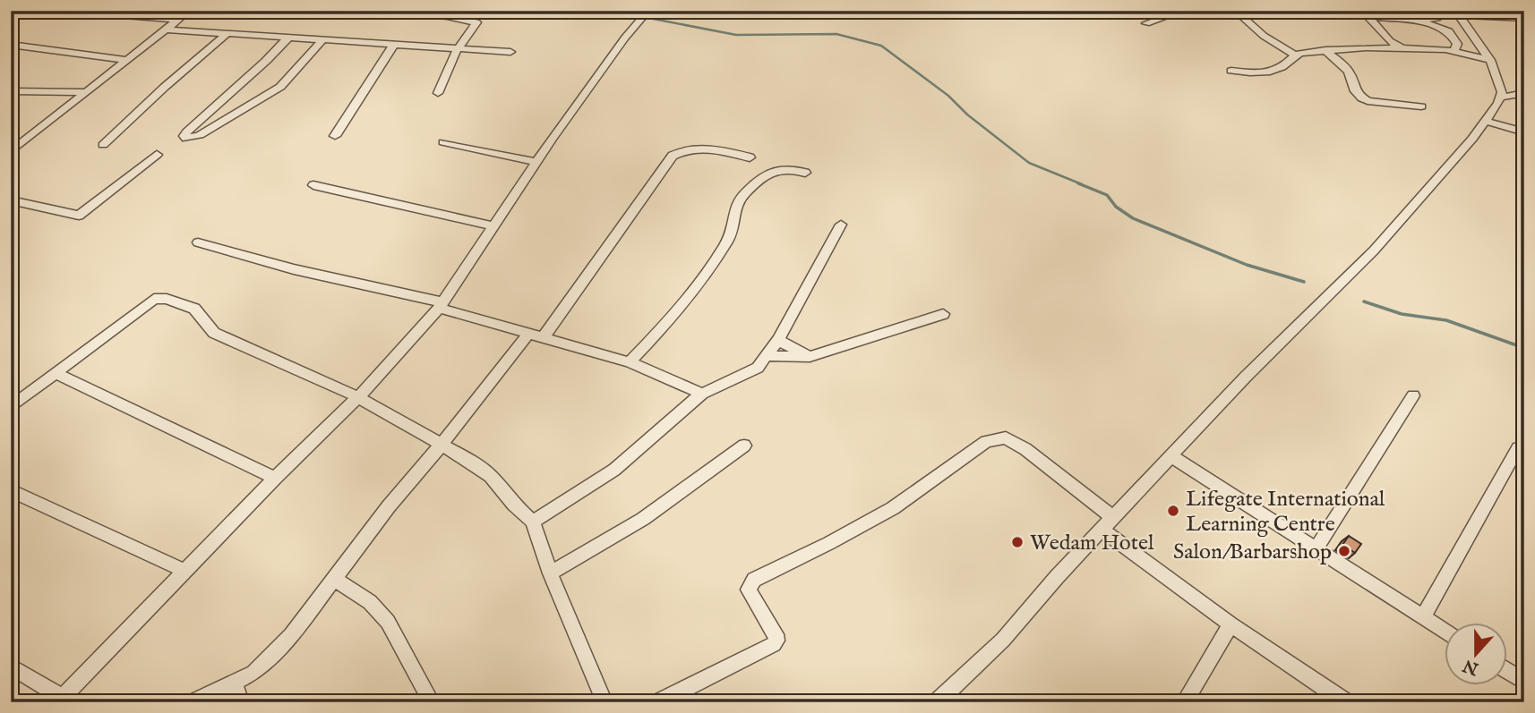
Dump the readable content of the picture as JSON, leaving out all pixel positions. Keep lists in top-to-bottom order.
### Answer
{
  "places": ["Lifegate International Learning Centre", "Wedam Hotel", "Salon/Barbarshop"],
  "north": "bottom"
}
